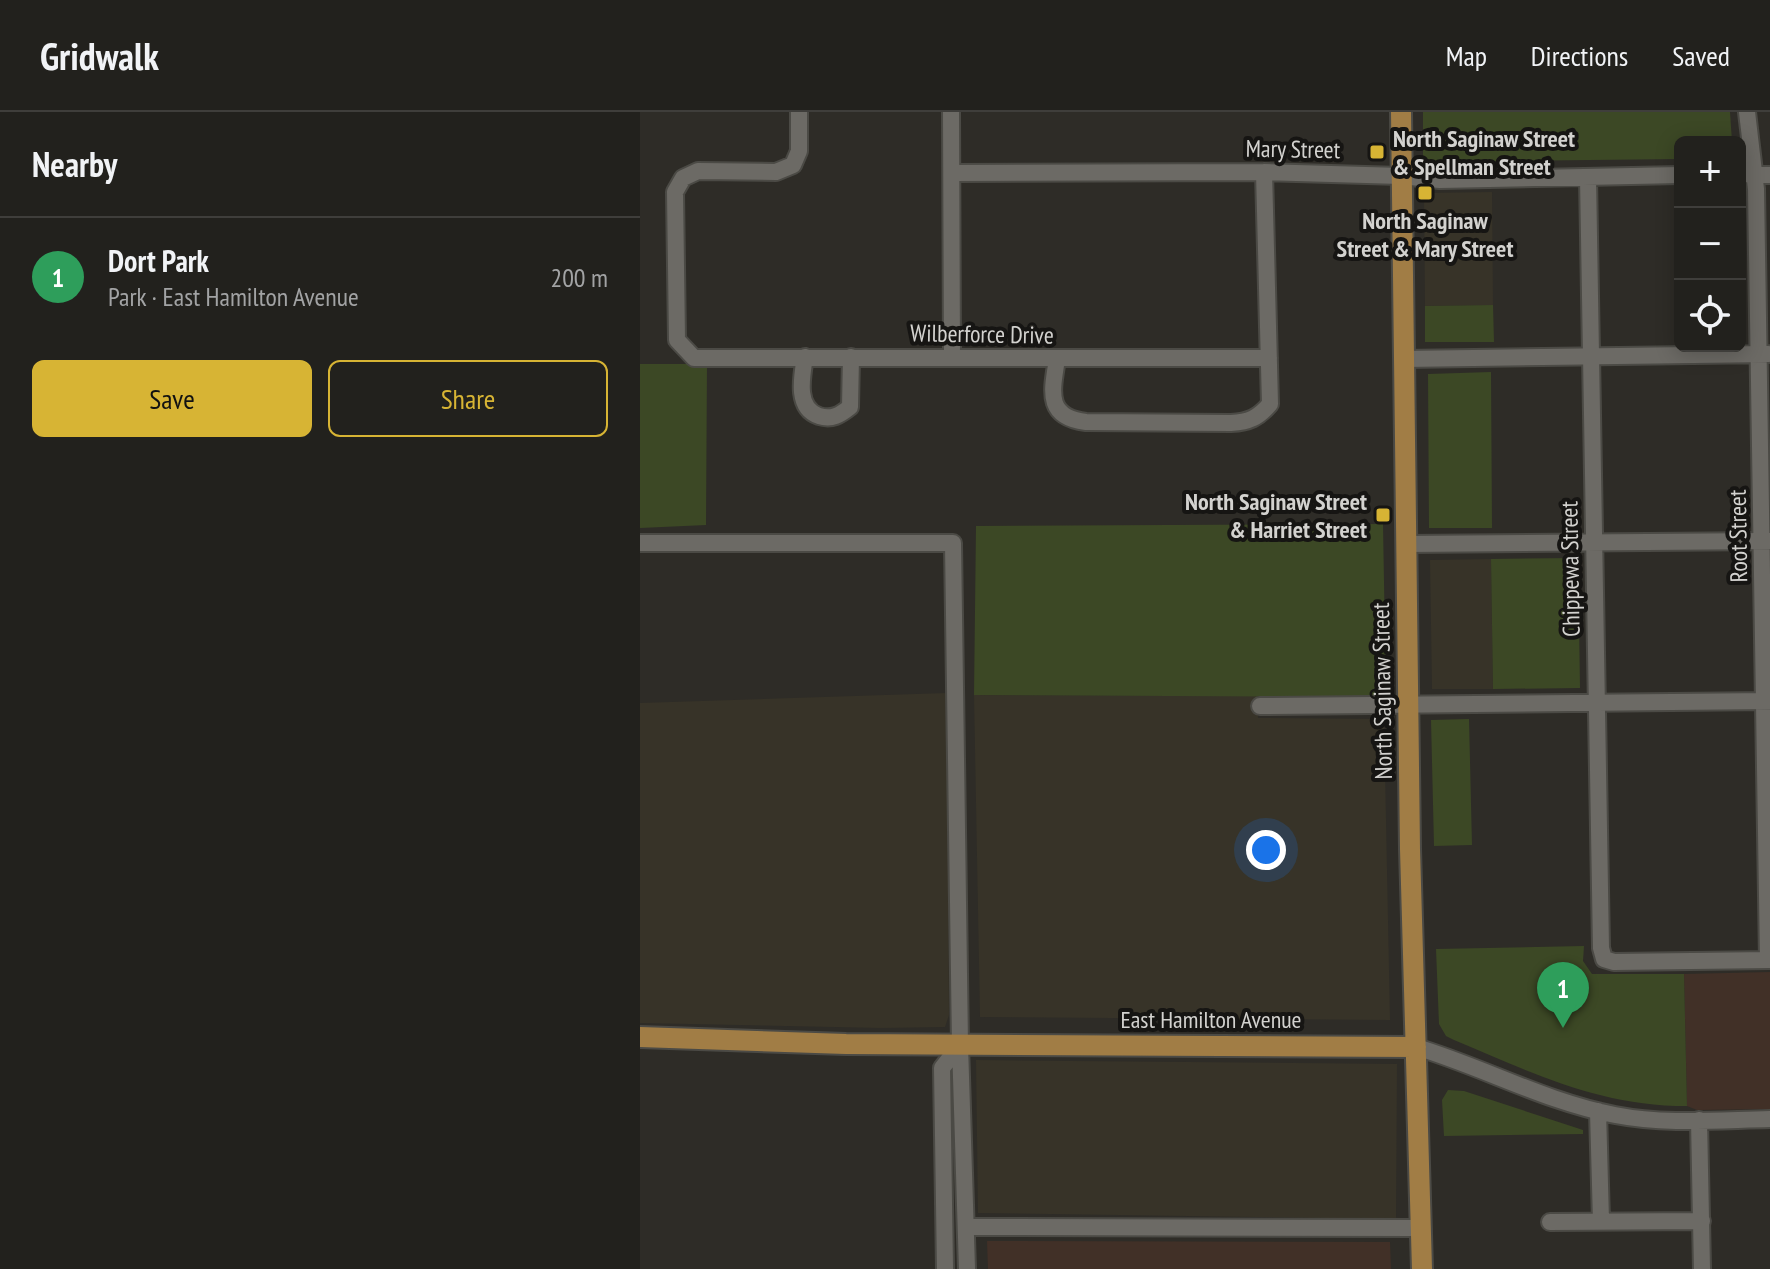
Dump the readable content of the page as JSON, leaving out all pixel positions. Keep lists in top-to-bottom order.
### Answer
{
  "streets": {
    "main road": ["North Saginaw Street", "East Hamilton Avenue"],
    "street": [
      "Mary Street",
      "Wilberforce Drive",
      "Root Street",
      "Chippewa Street"
    ]
  },
  "crossings": [
    ["Mary Street", "Chippewa Street"],
    ["Mary Street", "North Saginaw Street"],
    ["Root Street", "Chippewa Street"],
    ["North Saginaw Street", "East Hamilton Avenue"]
  ],
  "places": {
    "transit": ["North Saginaw Street & Spellman Street", "North Saginaw Street & Mary Street", "North Saginaw Street & Harriet Street"]
  },
  "page": {
    "header": "Gridwalk",
    "nav": ["Map", "Directions", "Saved"],
    "heading": "Nearby",
    "map_buttons": ["+", "−"],
    "list": [
      {
        "mark": "1",
        "name": "Dort Park",
        "note": "Park · East Hamilton Avenue",
        "value": "200 m"
      }
    ],
    "buttons": ["Save", "Share"],
    "pins": "1"
  }
}
